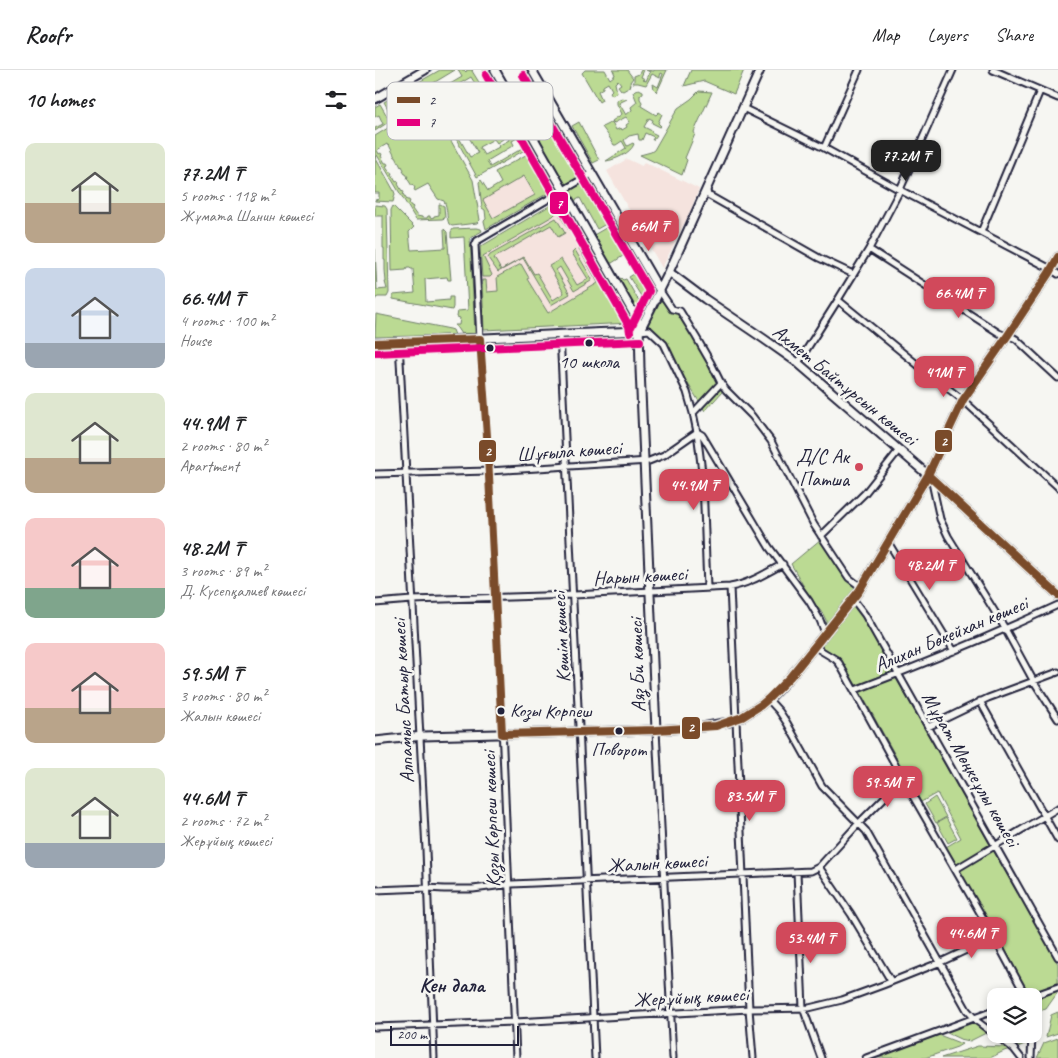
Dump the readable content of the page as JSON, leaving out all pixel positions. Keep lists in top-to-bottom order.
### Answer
{
  "streets": {
    "main road": ["Ахмет Байтұрсын көшесі", "Аяз Би көшесі"],
    "street": [
      "Шұғыла көшесі",
      "Нарын көшесі",
      "Алихан Бөкейхан көшесі",
      "Көшім көшесі",
      "Алпамыс Батыр көшесі",
      "Мұрат Мөңкеұлы көшесі",
      "Қозы Көрпеш көшесі",
      "Жалын көшесі",
      "Жерұйық көшесі"
    ]
  },
  "crossings": [
    ["Шұғыла көшесі", "Көшім көшесі"],
    ["Шұғыла көшесі", "Аяз Би көшесі"],
    ["Шұғыла көшесі", "Алпамыс Батыр көшесі"],
    ["Шұғыла көшесі", "Қозы Көрпеш көшесі"],
    ["Нарын көшесі", "Көшім көшесі"],
    ["Нарын көшесі", "Аяз Би көшесі"],
    ["Нарын көшесі", "Алпамыс Батыр көшесі"],
    ["Нарын көшесі", "Қозы Көрпеш көшесі"],
    ["Алихан Бөкейхан көшесі", "Мұрат Мөңкеұлы көшесі"],
    ["Көшім көшесі", "Жалын көшесі"],
    ["Көшім көшесі", "Жерұйық көшесі"],
    ["Аяз Би көшесі", "Жалын көшесі"],
    ["Аяз Би көшесі", "Жерұйық көшесі"],
    ["Алпамыс Батыр көшесі", "Жалын көшесі"],
    ["Алпамыс Батыр көшесі", "Жерұйық көшесі"],
    ["Қозы Көрпеш көшесі", "Жалын көшесі"],
    ["Қозы Көрпеш көшесі", "Жерұйық көшесі"]
  ],
  "districts": ["Кен дала"],
  "places": [
    "10 школа",
    "Д/С Ак Патша",
    "Козы Корпеш",
    "Поворот"
  ],
  "lines": ["transit line 7", "transit line 2"],
  "legend": ["2", "7"],
  "scale_bar": "200 m",
  "page": {
    "header": "Roofr",
    "nav": ["Map", "Layers", "Share"],
    "heading": "10 homes",
    "list": [
      {
        "name": "77.2M ₸",
        "note": "5 rooms · 118 m² · Жұмата Шанин көшесі"
      },
      {
        "name": "66.4M ₸",
        "note": "4 rooms · 100 m² · House"
      },
      {
        "name": "44.9M ₸",
        "note": "2 rooms · 80 m² · Apartment"
      },
      {
        "name": "48.2M ₸",
        "note": "3 rooms · 89 m² · Д. Күсепқалиев көшесі"
      },
      {
        "name": "59.5M ₸",
        "note": "3 rooms · 80 m² · Жалын көшесі"
      },
      {
        "name": "44.6M ₸",
        "note": "2 rooms · 72 m² · Жерұйық көшесі"
      }
    ],
    "price": [
      "77.2M ₸",
      "66M ₸",
      "66.4M ₸",
      "41M ₸",
      "44.9M ₸",
      "48.2M ₸",
      "59.5M ₸",
      "83.5M ₸",
      "44.6M ₸",
      "53.4M ₸"
    ],
    "scale": "200 m"
  }
}
